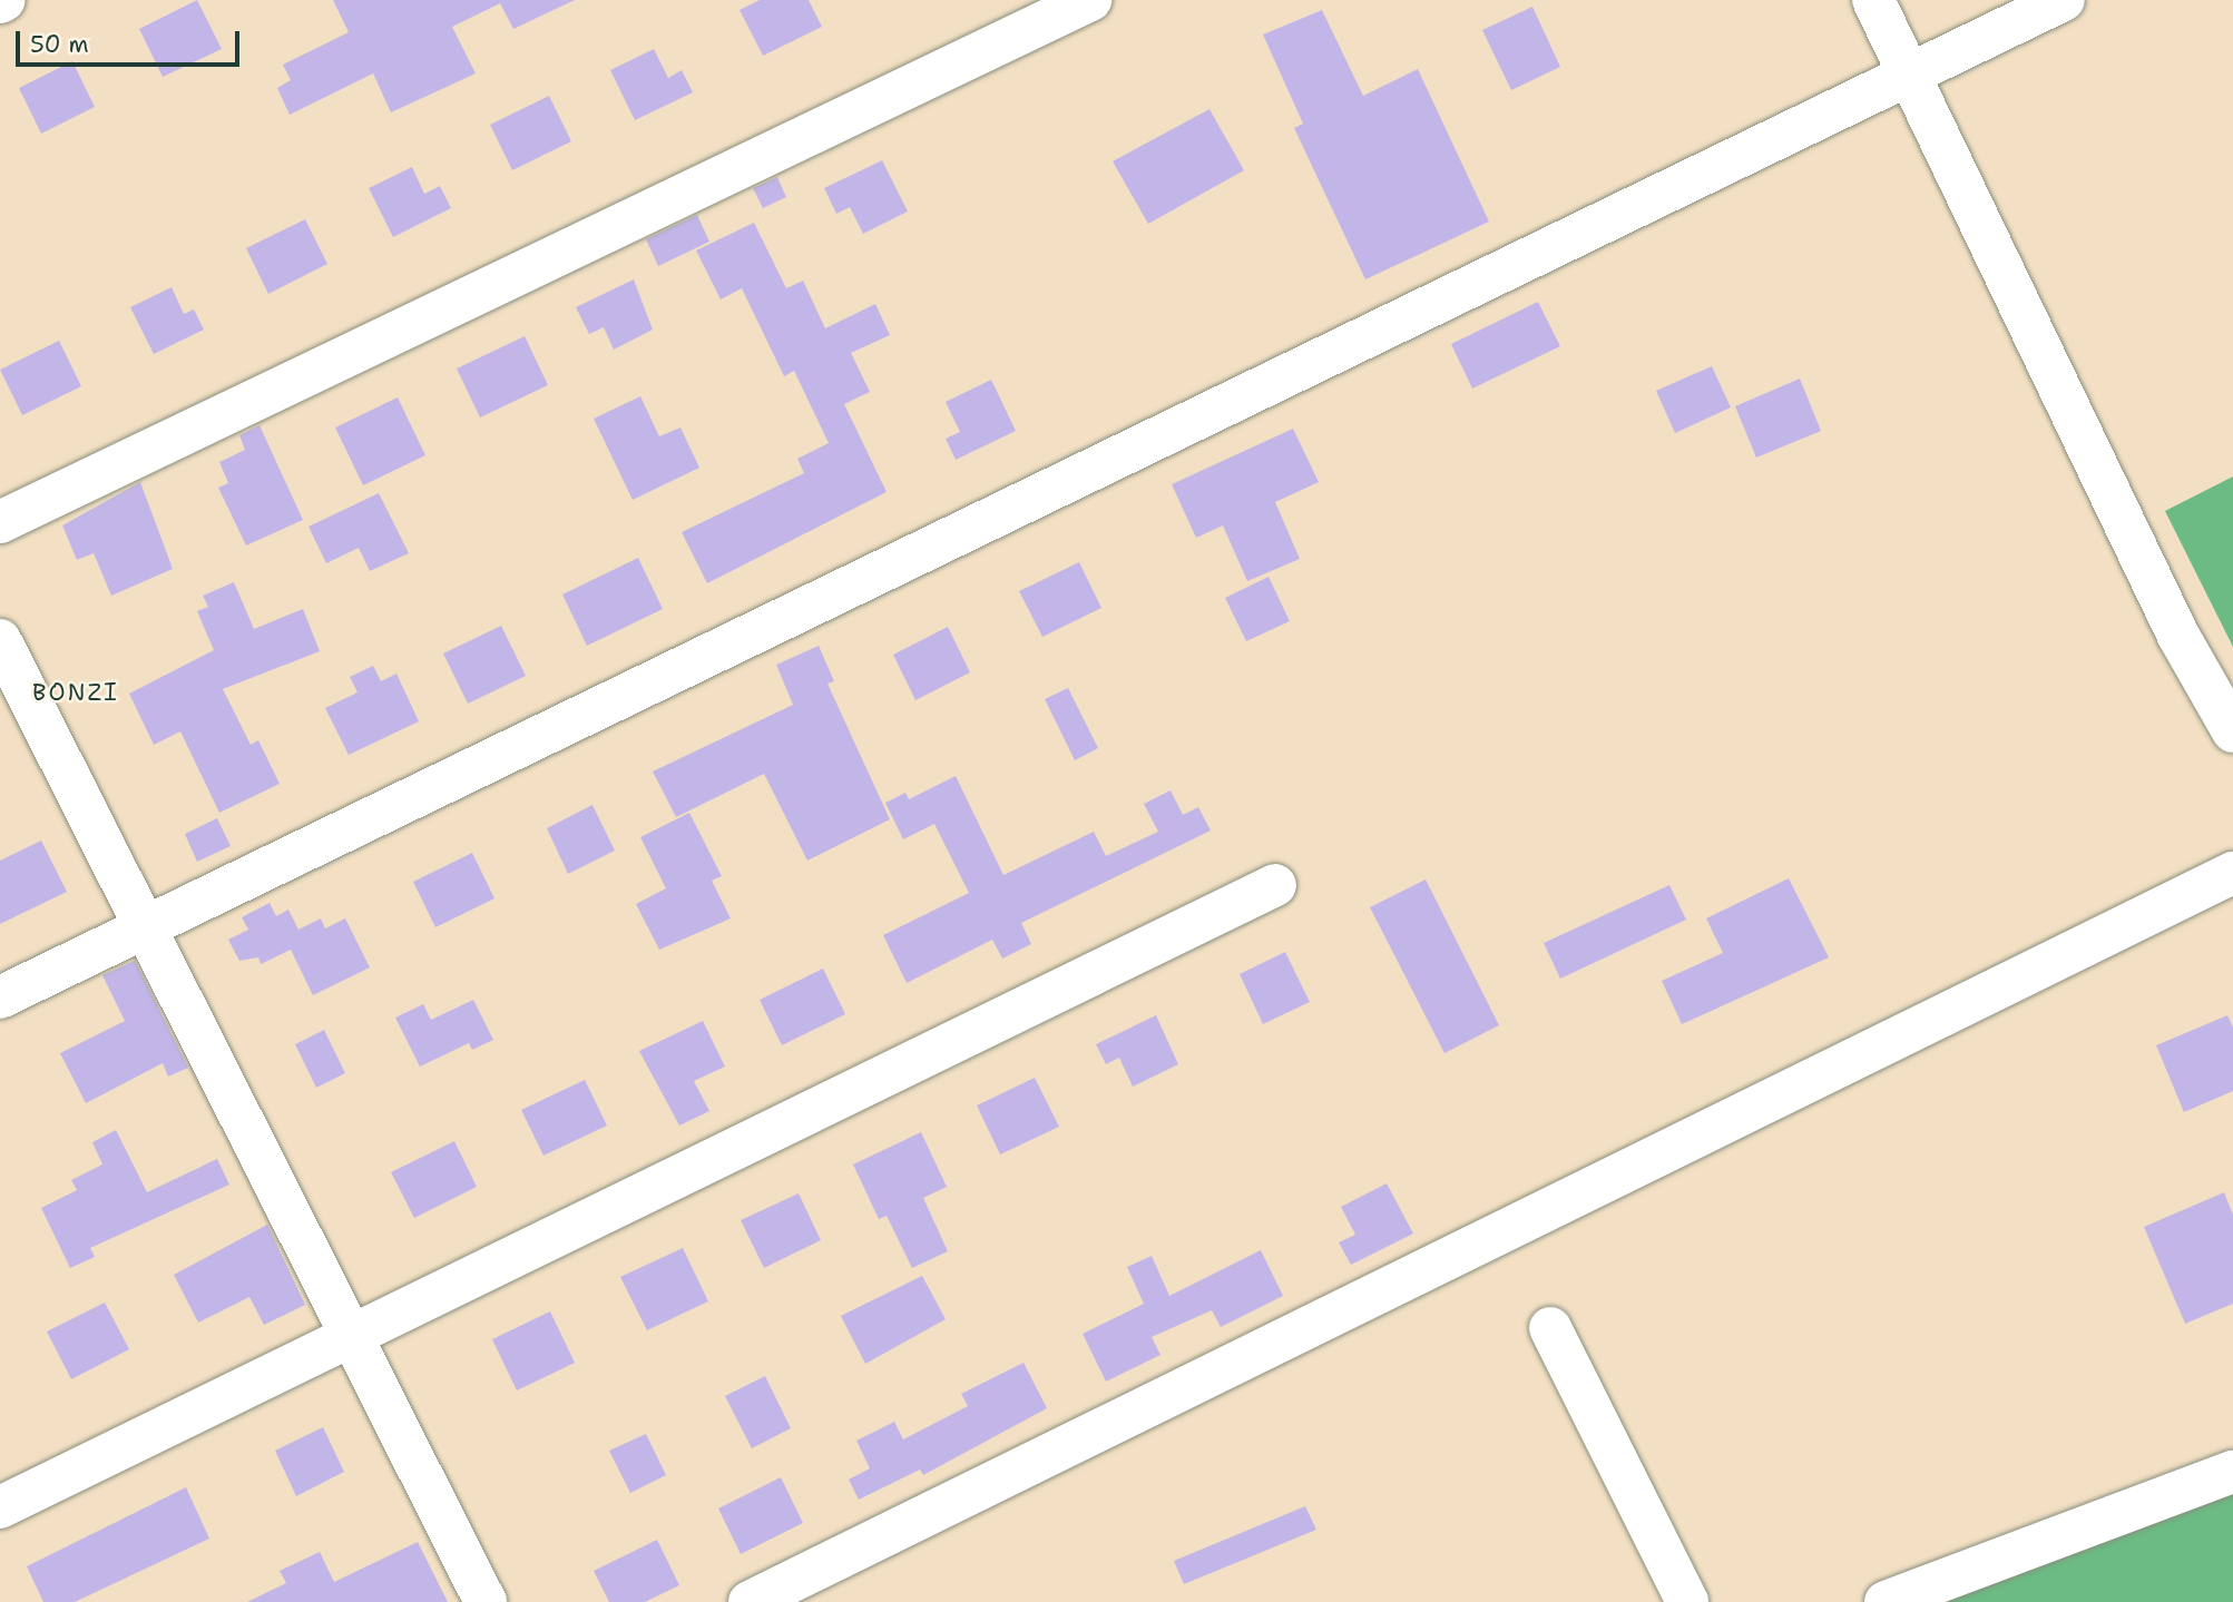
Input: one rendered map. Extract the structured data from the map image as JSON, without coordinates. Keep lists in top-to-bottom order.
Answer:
{
  "districts": ["BONZI"],
  "scale_bar": "50 m"
}
